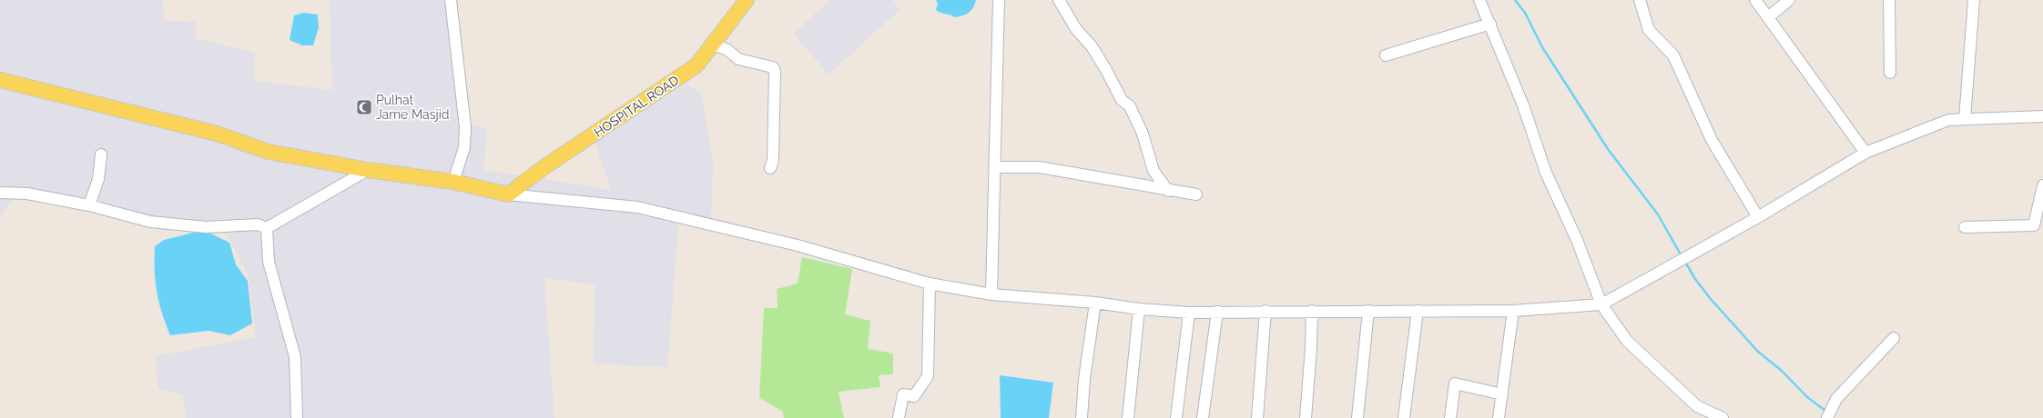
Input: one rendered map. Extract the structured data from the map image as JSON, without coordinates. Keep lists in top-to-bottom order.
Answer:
{
  "streets": {
    "main road": ["HOSPITAL ROAD"]
  },
  "places": {
    "mosque": ["Pulhat Jame Masjid"]
  }
}
